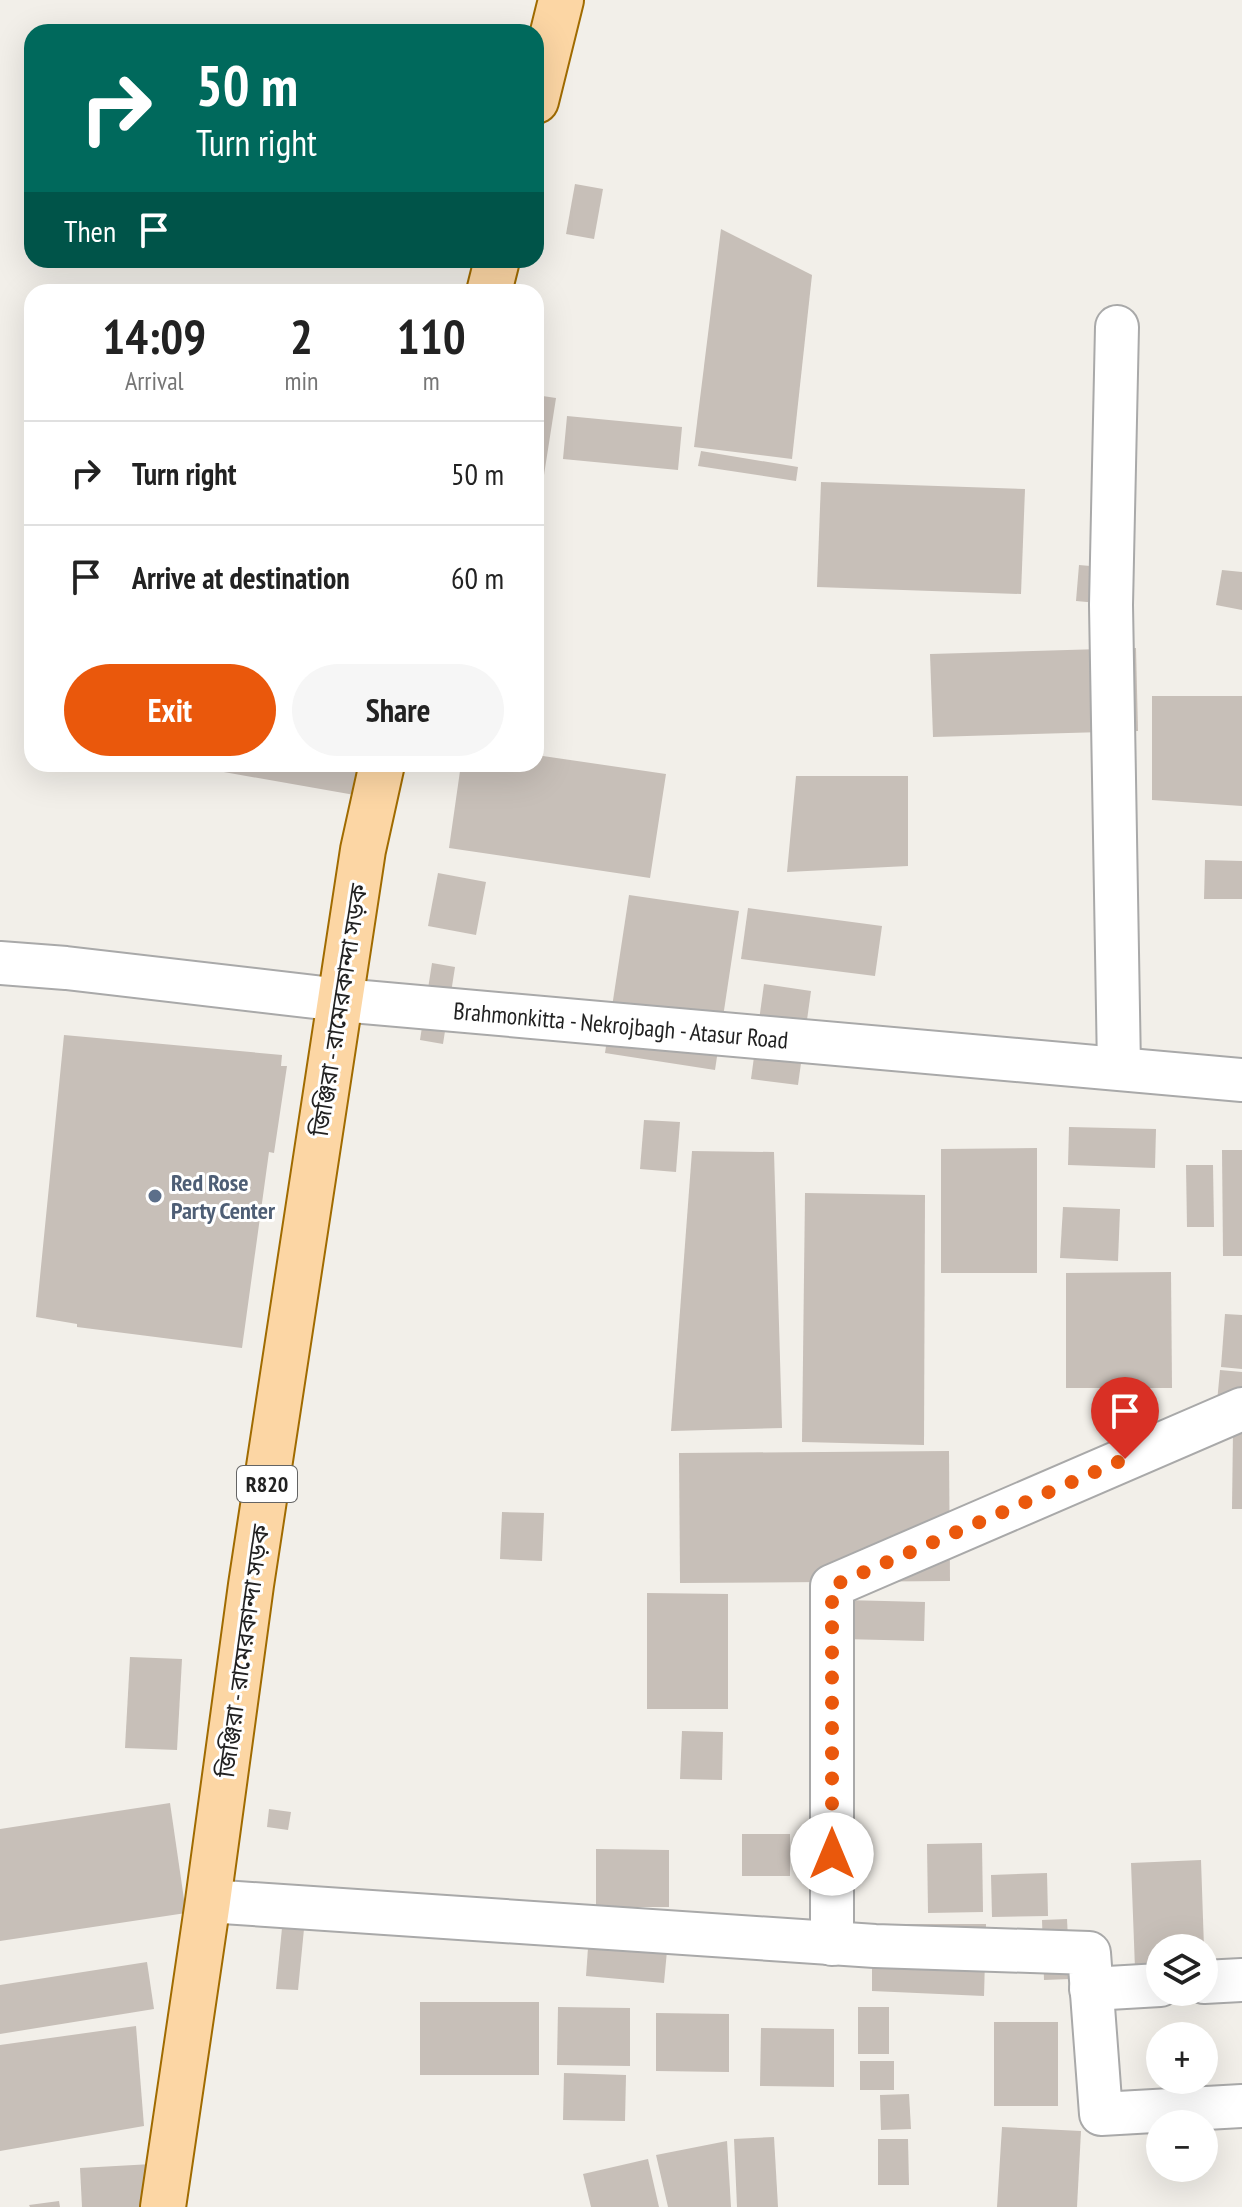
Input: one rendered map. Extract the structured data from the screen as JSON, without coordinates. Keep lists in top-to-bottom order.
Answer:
{
  "streets": {
    "main road": ["জিঞ্জিরা - রামেরকান্দা সড়ক", "R820"],
    "street": ["Brahmonkitta - Nekrojbagh - Atasur Road"]
  },
  "crossings": [
    ["জিঞ্জিরা - রামেরকান্দা সড়ক", "Brahmonkitta - Nekrojbagh - Atasur Road"]
  ],
  "places": ["Red Rose Party Center"],
  "page": {
    "turn": ["50 m", "Turn right"],
    "then": "Then",
    "eta": [
      "14:09",
      "Arrival",
      "2",
      "min",
      "110",
      "m"
    ],
    "list": [
      {
        "name": "Turn right",
        "value": "50 m"
      },
      {
        "name": "Arrive at destination",
        "value": "60 m"
      }
    ],
    "buttons": ["Exit", "Share"],
    "map_buttons": ["+", "−"]
  }
}
